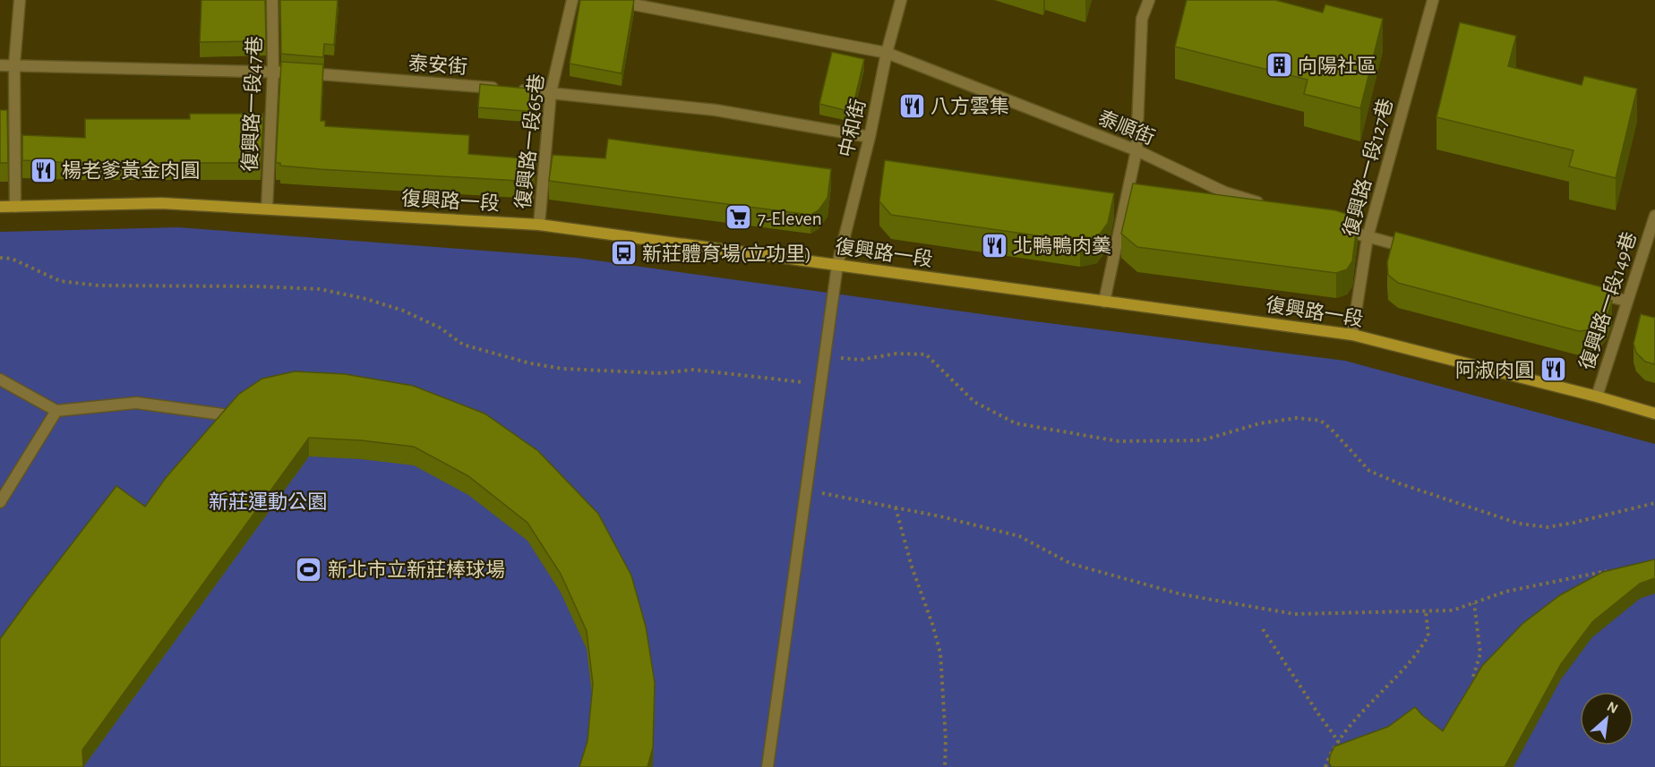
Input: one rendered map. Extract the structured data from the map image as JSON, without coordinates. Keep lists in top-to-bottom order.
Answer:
{
  "streets": {
    "street": [
      "泰安街",
      "復興路一段47巷",
      "泰順街",
      "中和街",
      "復興路一段65巷",
      "復興路一段127巷",
      "復興路一段",
      "復興路一段149巷"
    ]
  },
  "crossings": [
    ["泰安街", "復興路一段47巷"],
    ["泰安街", "中和街"],
    ["泰安街", "復興路一段65巷"],
    ["復興路一段47巷", "復興路一段"],
    ["泰順街", "中和街"],
    ["中和街", "復興路一段"],
    ["復興路一段65巷", "復興路一段"],
    ["復興路一段127巷", "復興路一段"],
    ["復興路一段", "復興路一段149巷"]
  ],
  "parks": ["新莊運動公園"],
  "places": {
    "building": ["向陽社區"],
    "restaurant": [
      "八方雲集",
      "楊老爹黃金肉圓",
      "北鴨鴨肉羮",
      "阿淑肉圓"
    ],
    "supermarket": ["7-Eleven"],
    "bus stop": ["新莊體育場(立功里)"],
    "sports": ["新北市立新莊棒球場"]
  },
  "north": "top right"
}
